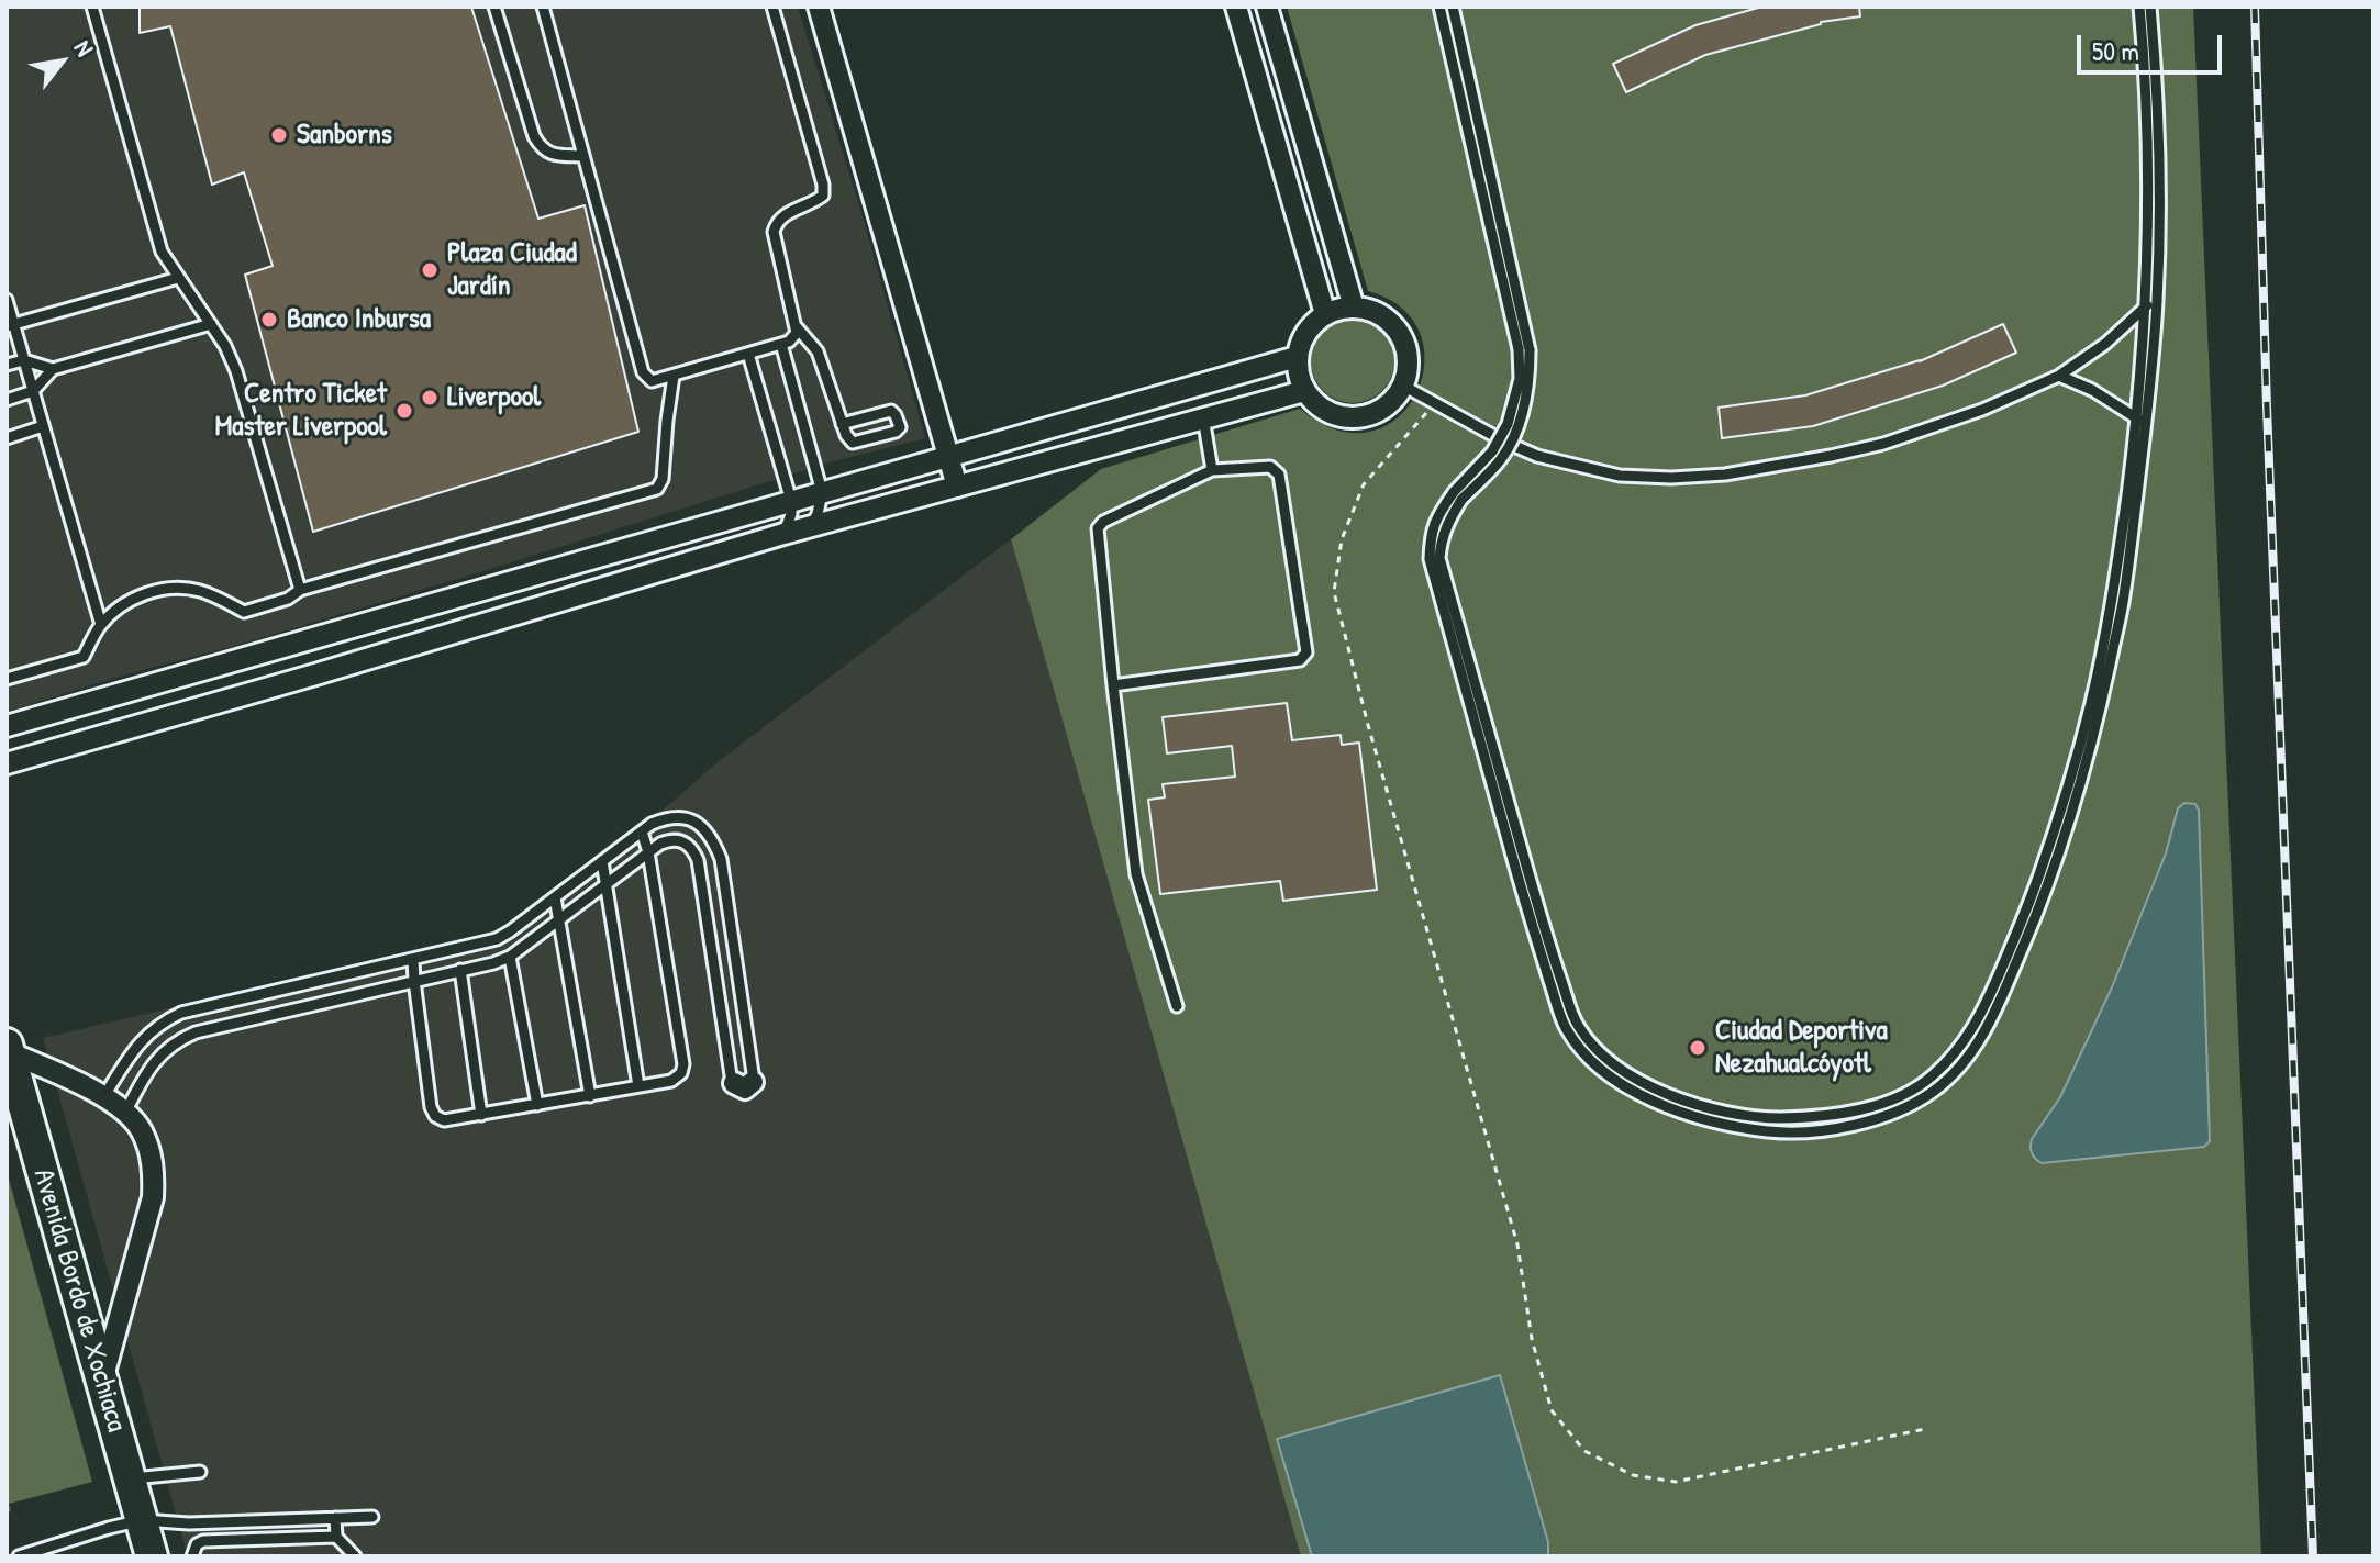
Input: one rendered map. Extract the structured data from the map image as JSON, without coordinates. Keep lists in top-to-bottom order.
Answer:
{
  "streets": {
    "main road": ["Avenida Bordo de Xochiaca"]
  },
  "places": [
    "Sanborns",
    "Plaza Ciudad Jardín",
    "Banco Inbursa",
    "Liverpool",
    "Centro Ticket Master Liverpool",
    "Ciudad Deportiva Nezahualcóyotl"
  ],
  "scale_bar": "50 m",
  "north": "top right"
}
